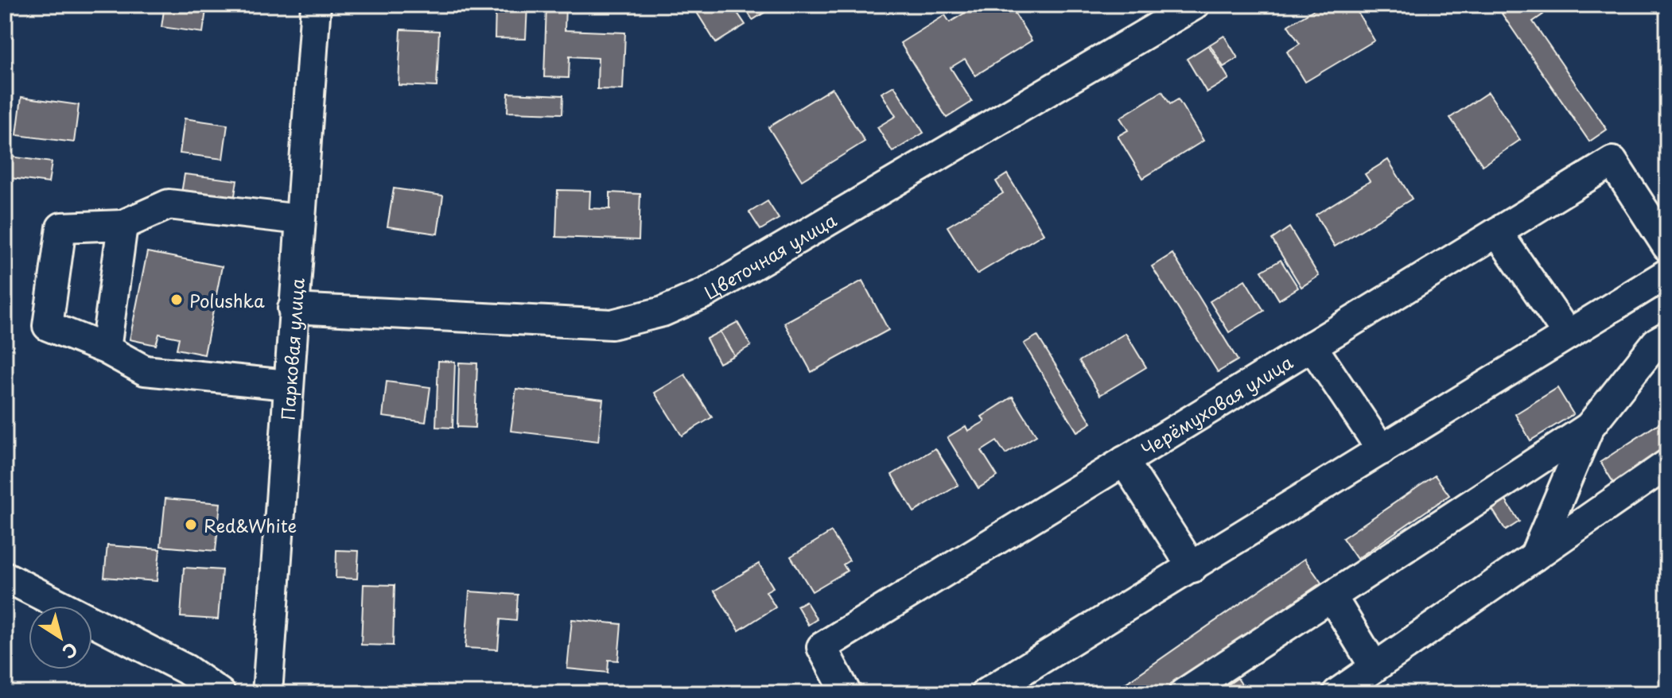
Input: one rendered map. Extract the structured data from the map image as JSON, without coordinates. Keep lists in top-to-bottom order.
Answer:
{
  "streets": {
    "street": ["Цветочная улица", "Парковая улица", "Черёмуховая улица"]
  },
  "crossings": [
    ["Цветочная улица", "Парковая улица"]
  ],
  "places": ["Polushka", "Red&White"],
  "north": "bottom right"
}
